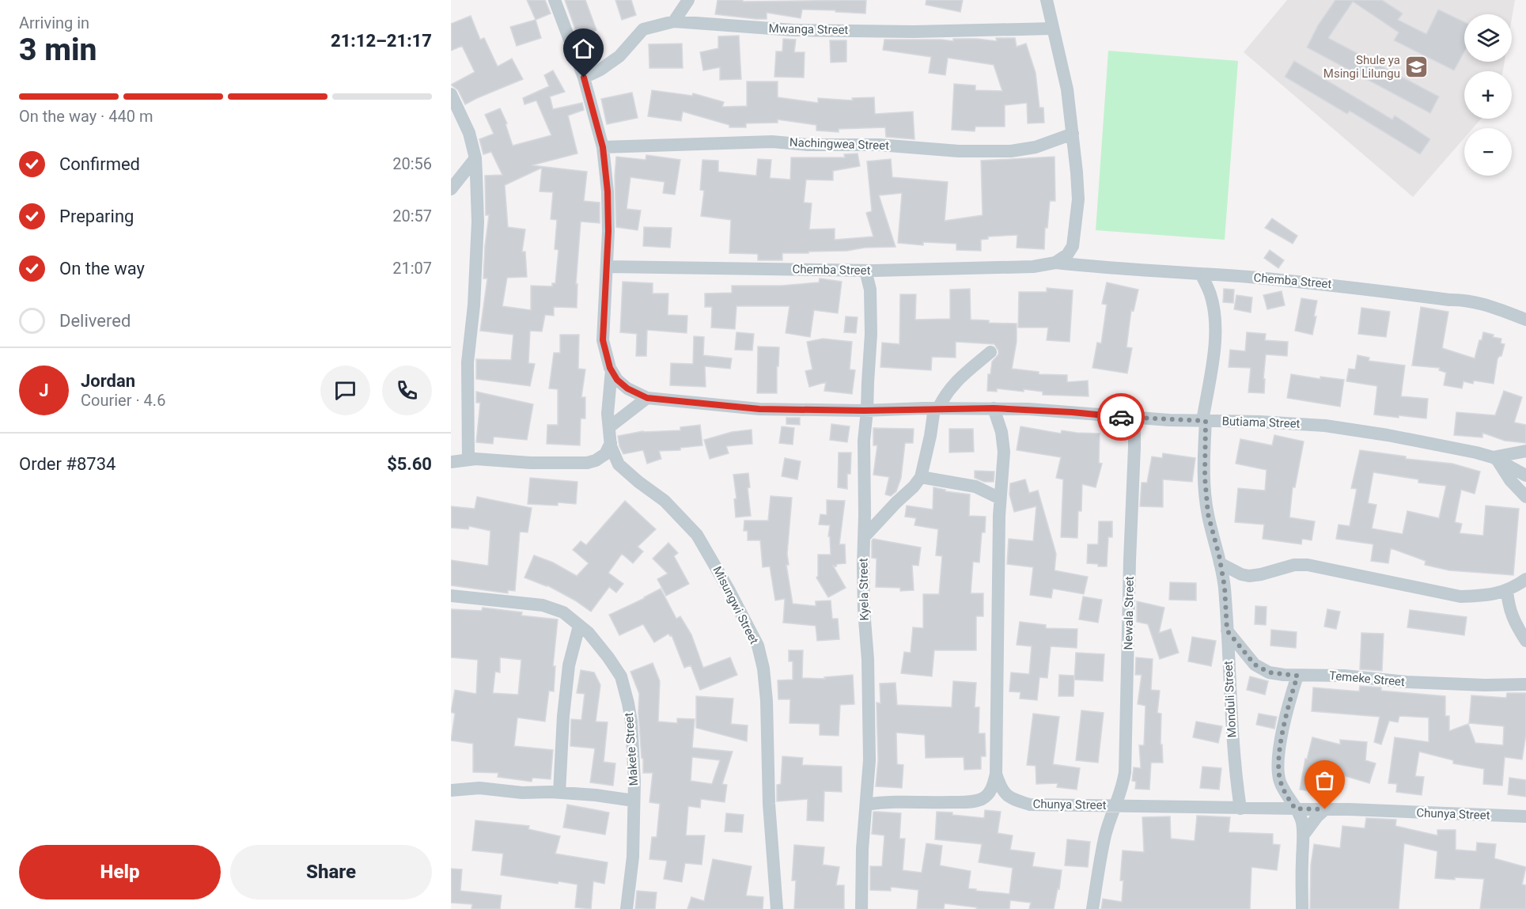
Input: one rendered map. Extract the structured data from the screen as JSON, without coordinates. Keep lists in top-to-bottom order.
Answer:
{
  "streets": {
    "street": [
      "Mwanga Street",
      "Nachingwea Street",
      "Chemba Street",
      "Butiama Street",
      "Kyela Street",
      "Misungwi Street",
      "Newala Street",
      "Temeke Street",
      "Monduli Street",
      "Makete Street",
      "Chunya Street"
    ]
  },
  "crossings": [
    ["Mwanga Street", "Butiama Street"],
    ["Nachingwea Street", "Butiama Street"],
    ["Chemba Street", "Butiama Street"],
    ["Chemba Street", "Kyela Street"],
    ["Chemba Street", "Monduli Street"],
    ["Butiama Street", "Kyela Street"],
    ["Butiama Street", "Misungwi Street"],
    ["Butiama Street", "Newala Street"],
    ["Butiama Street", "Monduli Street"],
    ["Butiama Street", "Chunya Street"],
    ["Newala Street", "Chunya Street"],
    ["Temeke Street", "Monduli Street"],
    ["Monduli Street", "Chunya Street"]
  ],
  "places": {
    "school or university": ["Shule ya Msingi Lilungu"]
  },
  "page": {
    "heading": ["3 min", "Arriving in", "21:12–21:17"],
    "panel": [
      "Jordan",
      "Courier · 4.6",
      "Order #8734",
      "$5.60"
    ],
    "map_buttons": ["+", "−"],
    "bar": "On the way · 440 m",
    "list": [
      ["Confirmed", "20:56"],
      ["Preparing", "20:57"],
      ["On the way", "21:07"],
      "Delivered"
    ],
    "round": "J",
    "buttons": ["Help", "Share"]
  }
}
